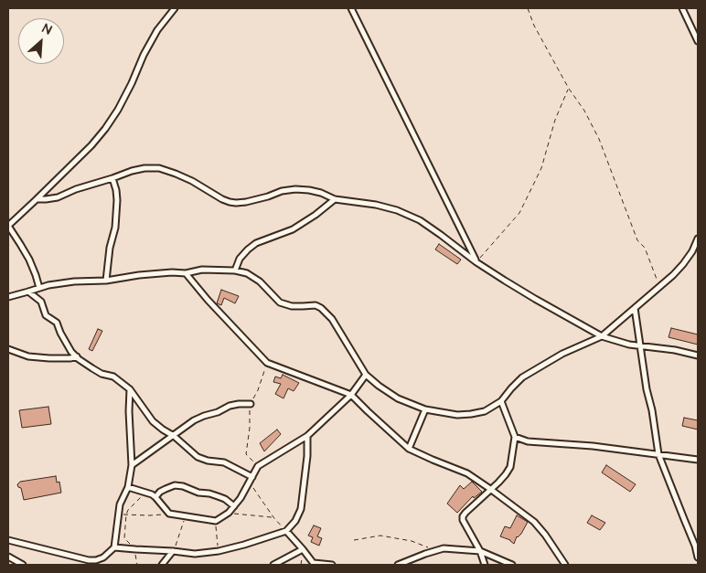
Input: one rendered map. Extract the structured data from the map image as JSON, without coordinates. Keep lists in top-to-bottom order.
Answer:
{
  "north": "top right"
}
